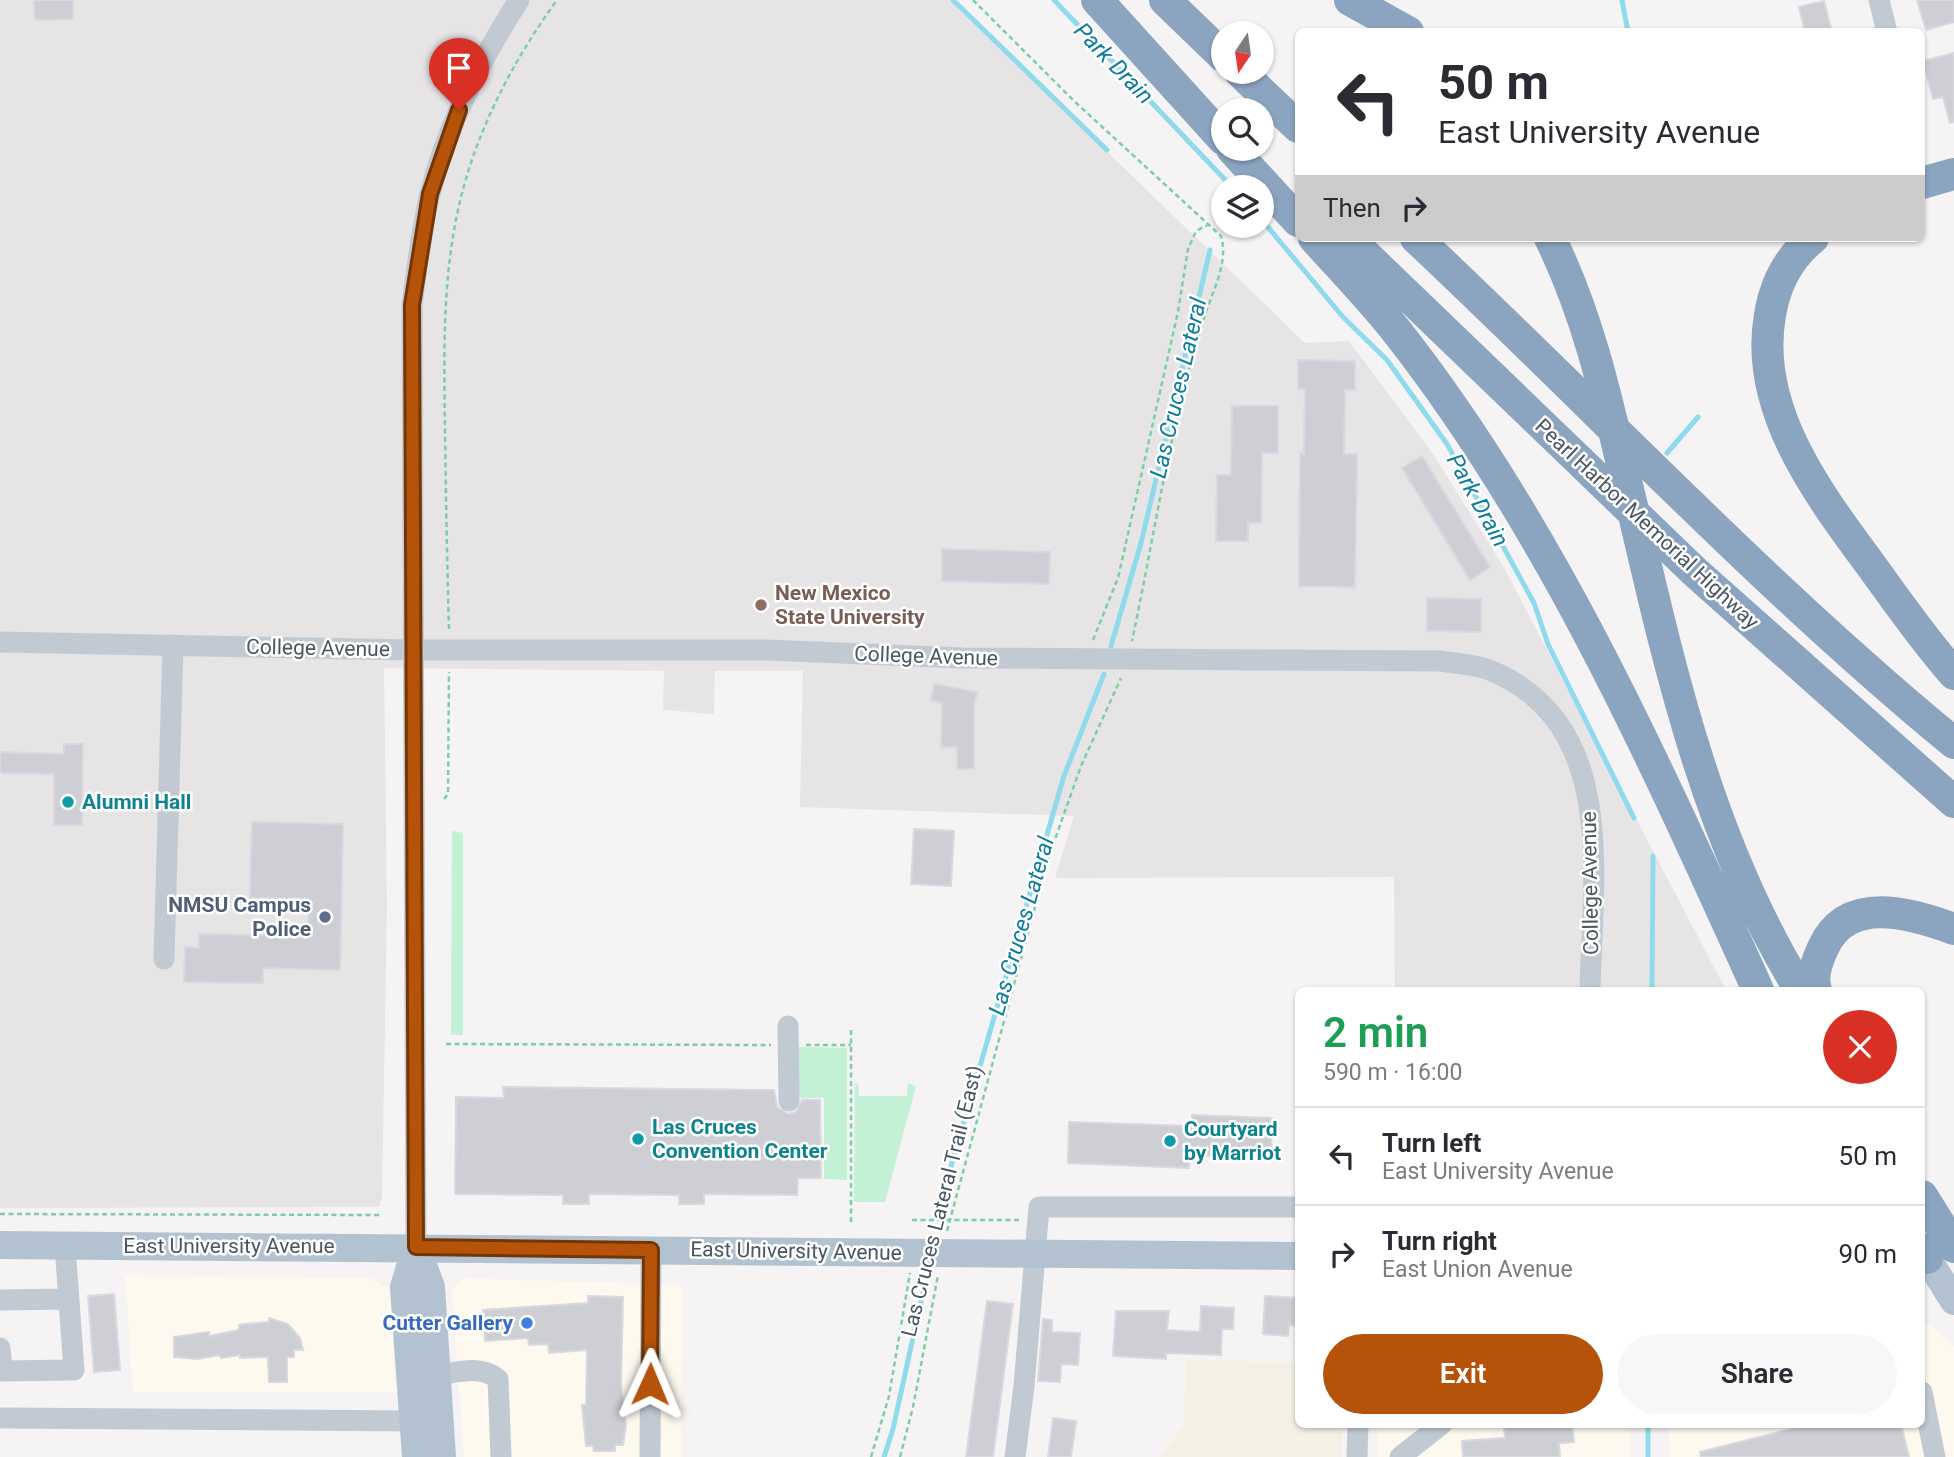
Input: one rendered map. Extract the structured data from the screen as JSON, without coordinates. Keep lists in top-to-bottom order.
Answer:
{
  "streets": {
    "highway": ["Pearl Harbor Memorial Highway"],
    "main road": ["East University Avenue"],
    "street": ["College Avenue"],
    "path": ["Las Cruces Lateral Trail (East)"]
  },
  "crossings": [
    ["College Avenue", "Las Cruces Lateral Trail (East)"],
    ["Las Cruces Lateral Trail (East)", "East University Avenue"]
  ],
  "water": ["Park Drain", "Las Cruces Lateral"],
  "places": [
    "New Mexico State University",
    "Alumni Hall",
    "NMSU Campus Police",
    "Las Cruces Convention Center",
    "Courtyard by Marriot",
    "Cutter Gallery"
  ],
  "north": "bottom",
  "page": {
    "turn": ["50 m", "East University Avenue"],
    "then": "Then",
    "heading": ["2 min", "590 m · 16:00"],
    "list": [
      {
        "name": "Turn left",
        "note": "East University Avenue",
        "value": "50 m"
      },
      {
        "name": "Turn right",
        "note": "East Union Avenue",
        "value": "90 m"
      }
    ],
    "buttons": ["Exit", "Share"]
  }
}
